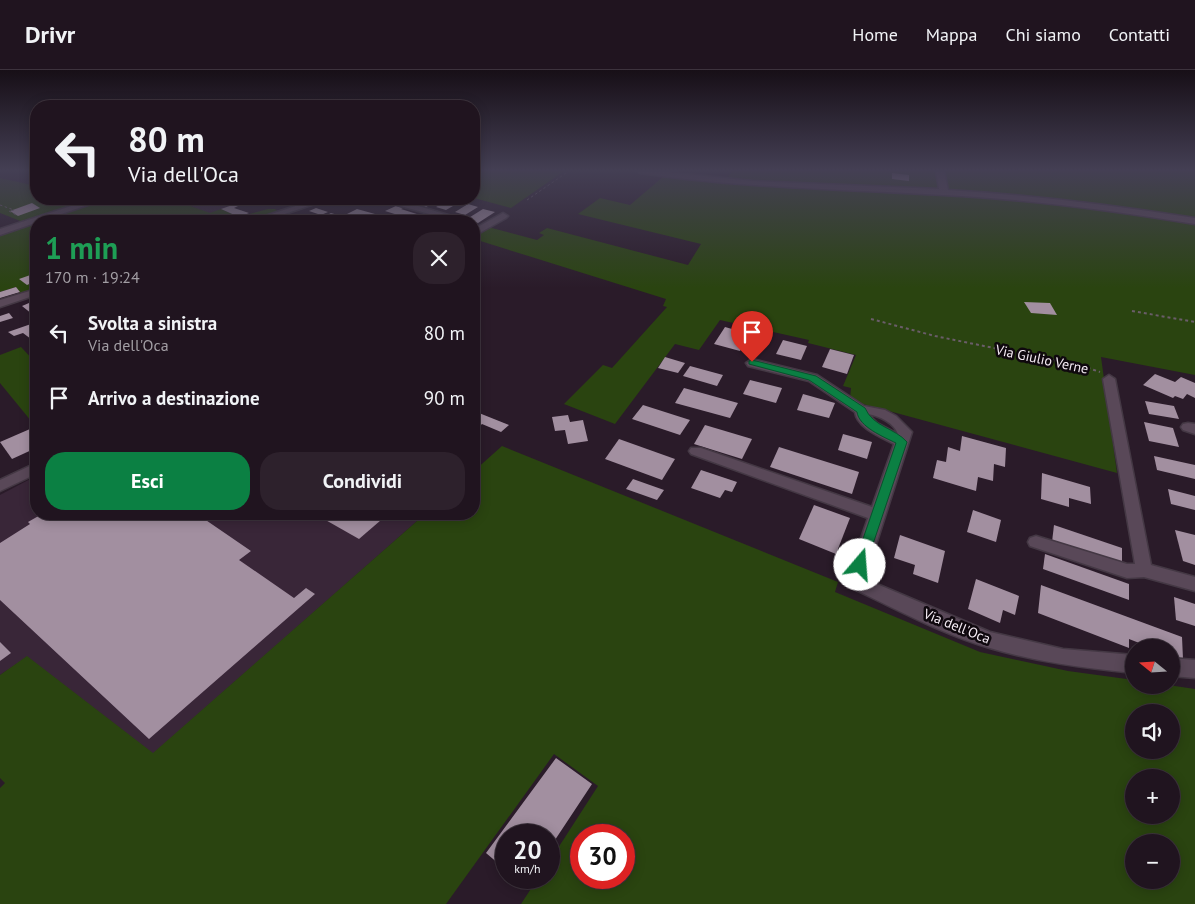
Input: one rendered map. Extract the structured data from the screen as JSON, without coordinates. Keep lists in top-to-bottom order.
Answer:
{
  "streets": {
    "street": ["Via dell'Oca"],
    "path": ["Via Giulio Verne"]
  },
  "north": "left",
  "page": {
    "header": "Drivr",
    "nav": [
      "Home",
      "Mappa",
      "Chi siamo",
      "Contatti"
    ],
    "turn": ["80 m", "Via dell'Oca"],
    "heading": ["1 min", "170 m · 19:24"],
    "list": [
      {
        "name": "Svolta a sinistra",
        "note": "Via dell'Oca",
        "value": "80 m"
      },
      {
        "name": "Arrivo a destinazione",
        "value": "90 m"
      }
    ],
    "buttons": ["Esci", "Condividi"],
    "map_buttons": ["+", "−"],
    "speed": "20 km/h",
    "limit": "30"
  }
}
